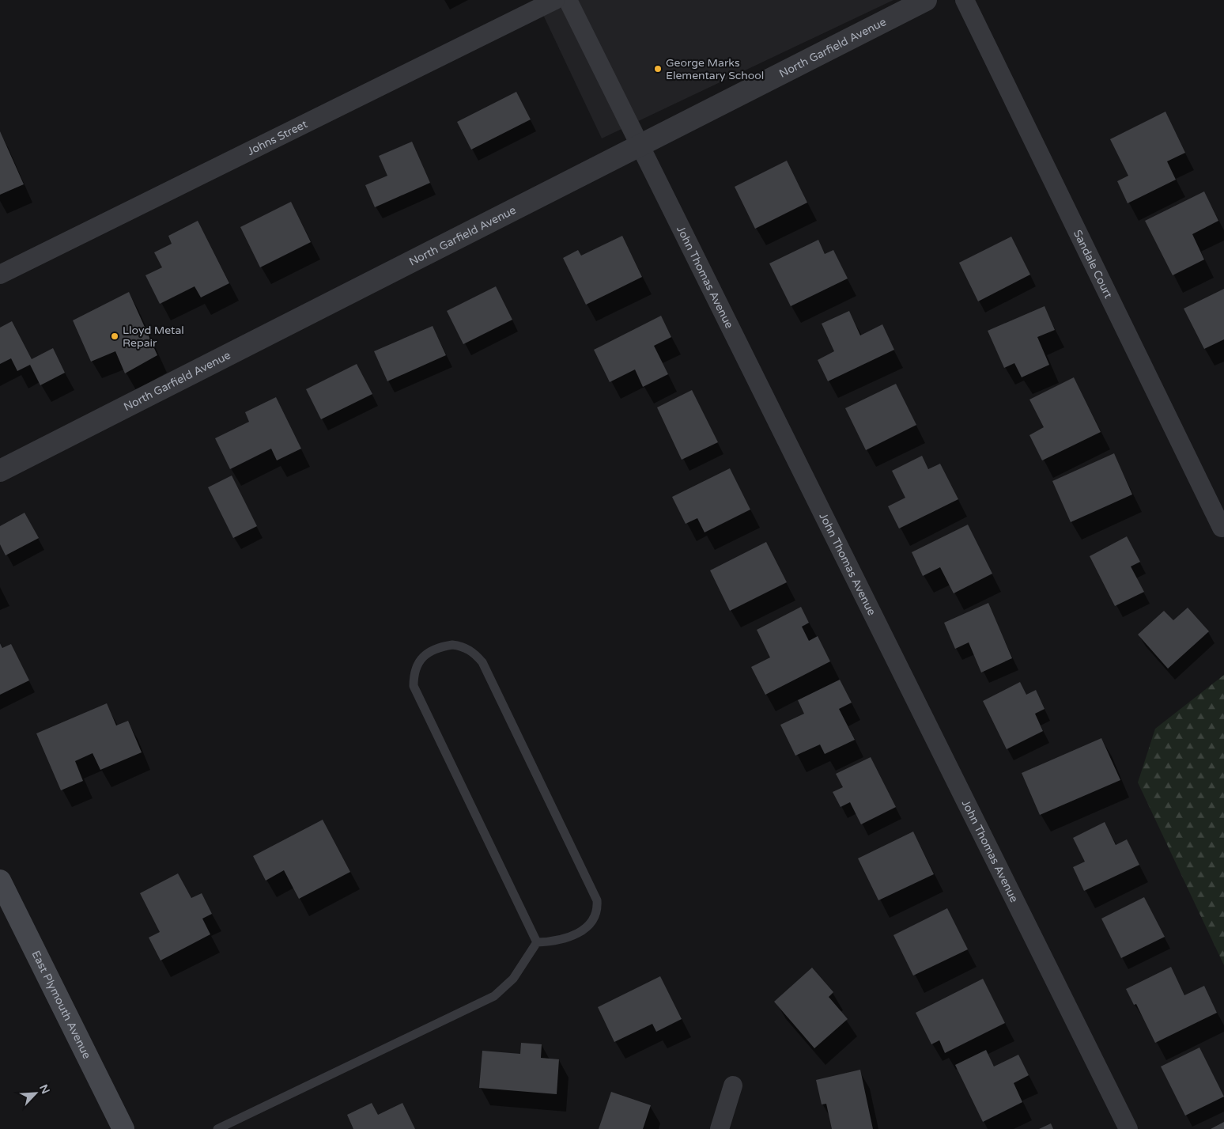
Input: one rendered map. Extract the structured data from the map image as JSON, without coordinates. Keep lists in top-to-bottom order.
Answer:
{
  "streets": {
    "main road": ["East Plymouth Avenue"],
    "street": [
      "North Garfield Avenue",
      "Johns Street",
      "Sandale Court",
      "John Thomas Avenue"
    ]
  },
  "crossings": [
    ["North Garfield Avenue", "John Thomas Avenue"]
  ],
  "places": ["George Marks Elementary School", "Lloyd Metal Repair"],
  "north": "top right"
}
